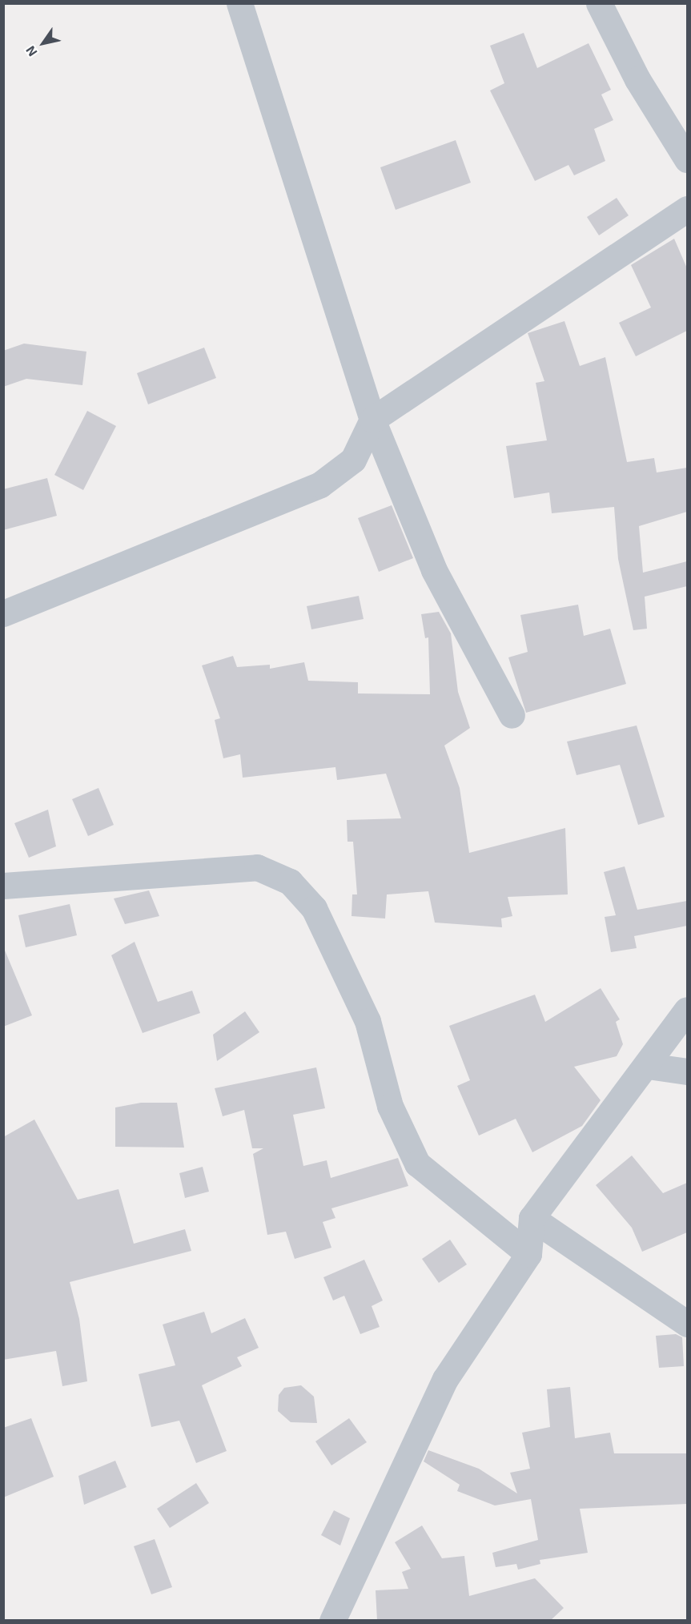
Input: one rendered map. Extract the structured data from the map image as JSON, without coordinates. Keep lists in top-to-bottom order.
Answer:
{
  "north": "bottom left"
}
